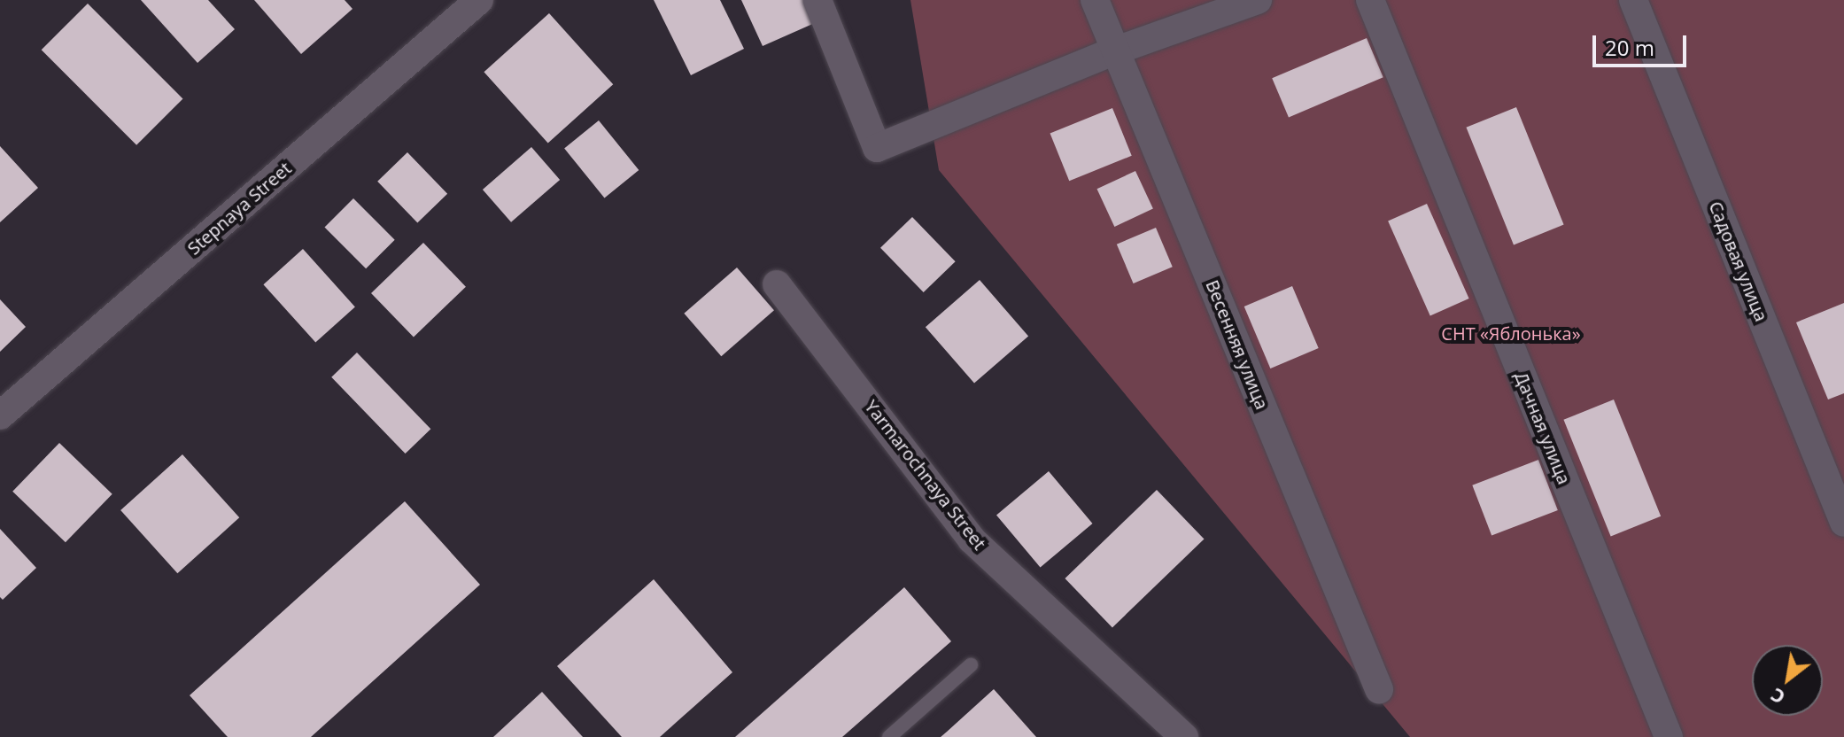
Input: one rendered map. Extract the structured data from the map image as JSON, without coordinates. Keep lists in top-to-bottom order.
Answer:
{
  "streets": {
    "street": [
      "Stepnaya Street",
      "Садовая улица",
      "Весенняя улица",
      "Дачная улица",
      "Yarmarochnaya Street"
    ]
  },
  "parks": ["СНТ «Яблонька»"],
  "scale_bar": "20 m",
  "north": "bottom left"
}
